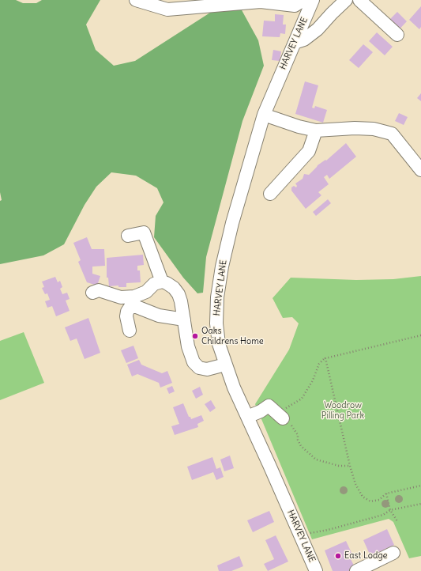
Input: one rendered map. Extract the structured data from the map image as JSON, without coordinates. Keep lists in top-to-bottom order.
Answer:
{
  "streets": {
    "street": ["HARVEY LANE"]
  },
  "parks": ["Woodrow Pilling Park"],
  "places": ["Oaks Childrens Home", "East Lodge"]
}
